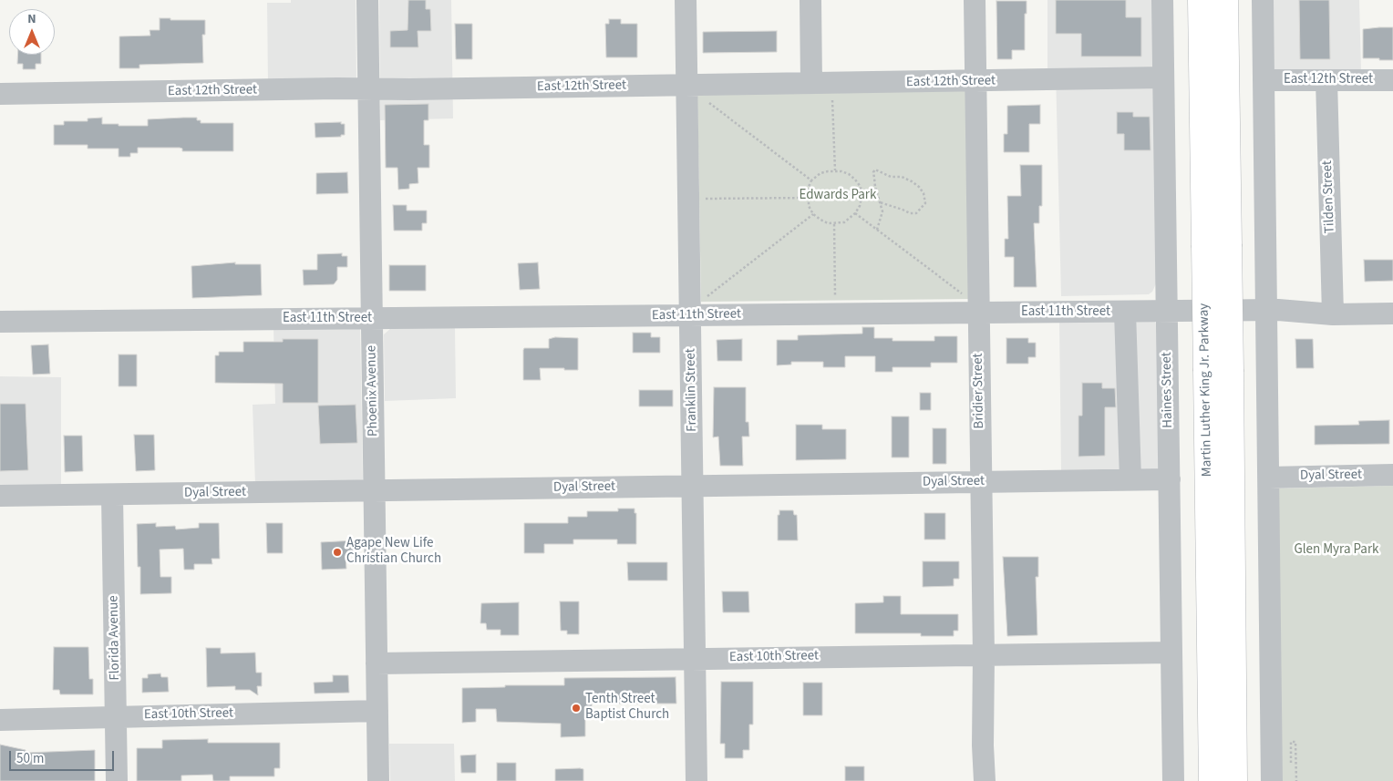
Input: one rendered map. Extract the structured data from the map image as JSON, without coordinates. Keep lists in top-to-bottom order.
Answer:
{
  "streets": {
    "highway": ["Martin Luther King Jr. Parkway"],
    "street": [
      "East 12th Street",
      "Tilden Street",
      "East 11th Street",
      "Franklin Street",
      "Haines Street",
      "Phoenix Avenue",
      "Bridier Street",
      "Dyal Street",
      "Florida Avenue",
      "East 10th Street"
    ]
  },
  "crossings": [
    ["East 12th Street", "Tilden Street"],
    ["East 12th Street", "Franklin Street"],
    ["East 12th Street", "Haines Street"],
    ["East 12th Street", "Phoenix Avenue"],
    ["East 12th Street", "Bridier Street"],
    ["Tilden Street", "East 11th Street"],
    ["East 11th Street", "Franklin Street"],
    ["East 11th Street", "Haines Street"],
    ["East 11th Street", "Phoenix Avenue"],
    ["East 11th Street", "Bridier Street"],
    ["Franklin Street", "Dyal Street"],
    ["Franklin Street", "East 10th Street"],
    ["Haines Street", "Dyal Street"],
    ["Haines Street", "East 10th Street"],
    ["Phoenix Avenue", "Dyal Street"],
    ["Phoenix Avenue", "East 10th Street"],
    ["Bridier Street", "Dyal Street"],
    ["Bridier Street", "East 10th Street"],
    ["Dyal Street", "Florida Avenue"],
    ["Florida Avenue", "East 10th Street"]
  ],
  "parks": ["Edwards Park", "Glen Myra Park"],
  "places": ["Agape New Life Christian Church", "Tenth Street Baptist Church"],
  "scale_bar": "50 m",
  "north": "top"
}
